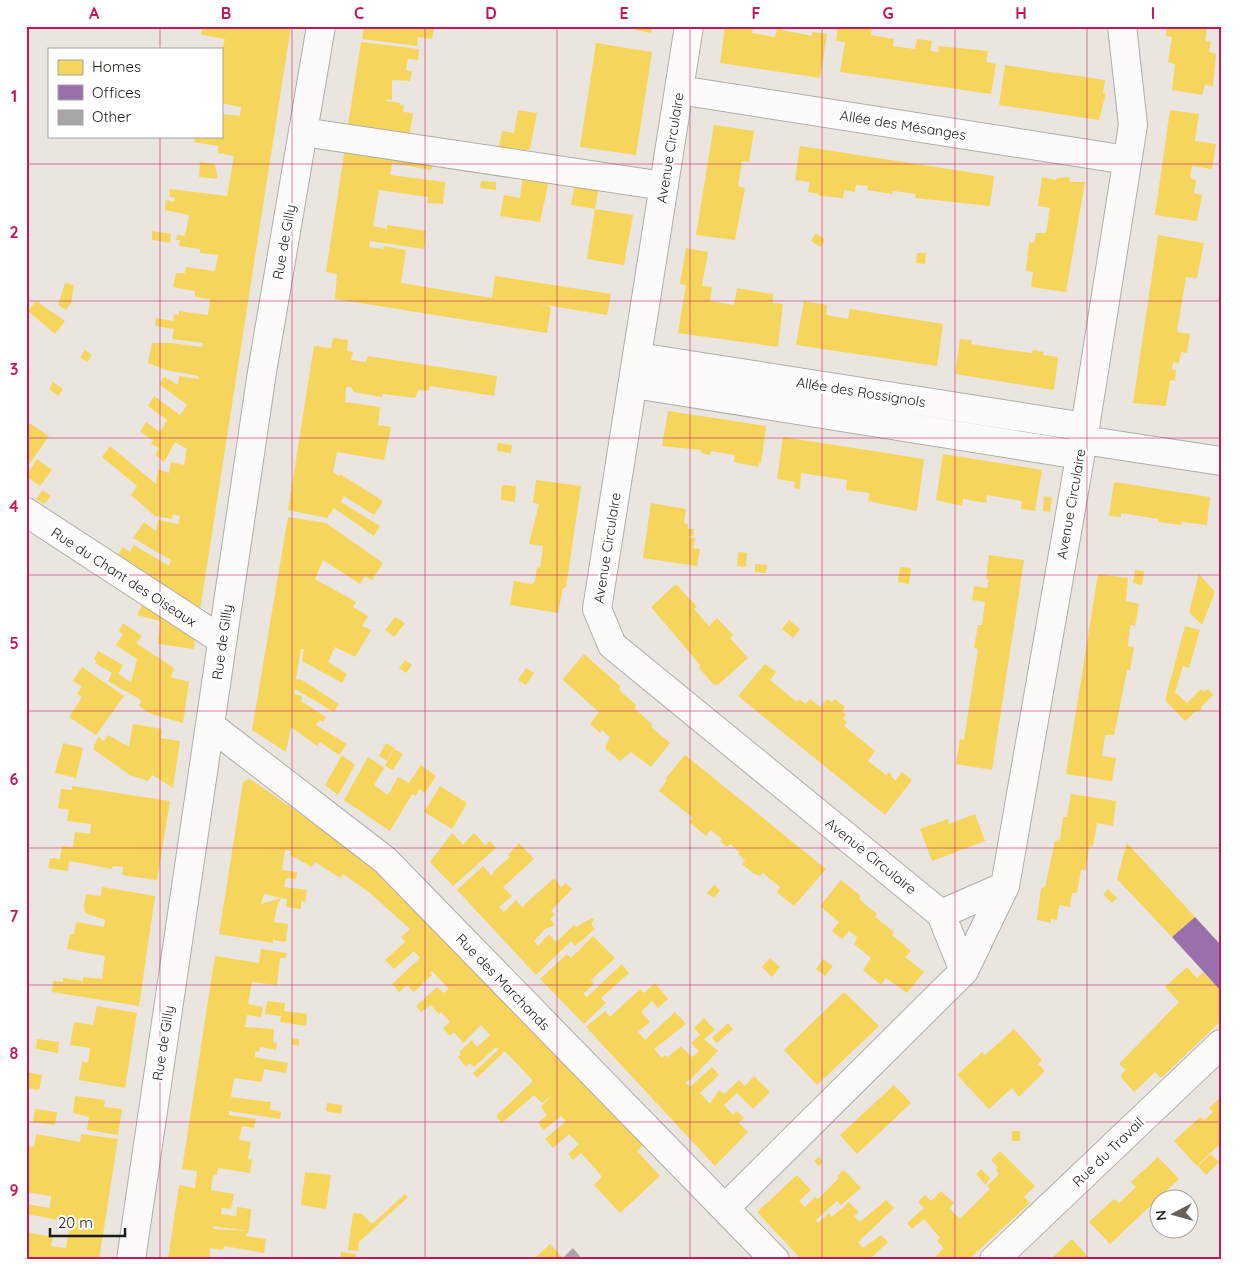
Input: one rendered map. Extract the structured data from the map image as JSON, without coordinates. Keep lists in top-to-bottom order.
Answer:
{
  "streets": {
    "street": [
      "Allée des Mésanges",
      "Avenue Circulaire",
      "Rue de Gilly",
      "Allée des Rossignols",
      "Rue du Chant des Oiseaux",
      "Rue des Marchands",
      "Rue du Travail"
    ]
  },
  "crossings": [
    ["Allée des Mésanges", "Avenue Circulaire"],
    ["Avenue Circulaire", "Allée des Rossignols"],
    ["Avenue Circulaire", "Rue des Marchands"],
    ["Rue de Gilly", "Rue du Chant des Oiseaux"],
    ["Rue de Gilly", "Rue des Marchands"]
  ],
  "legend": ["Homes", "Offices", "Other"],
  "scale_bar": "20 m",
  "north": "left",
  "grid": {
    "columns": [
      "A",
      "B",
      "C",
      "D",
      "E",
      "F",
      "G",
      "H",
      "I"
    ],
    "rows": [
      "1",
      "2",
      "3",
      "4",
      "5",
      "6",
      "7",
      "8",
      "9"
    ]
  }
}
